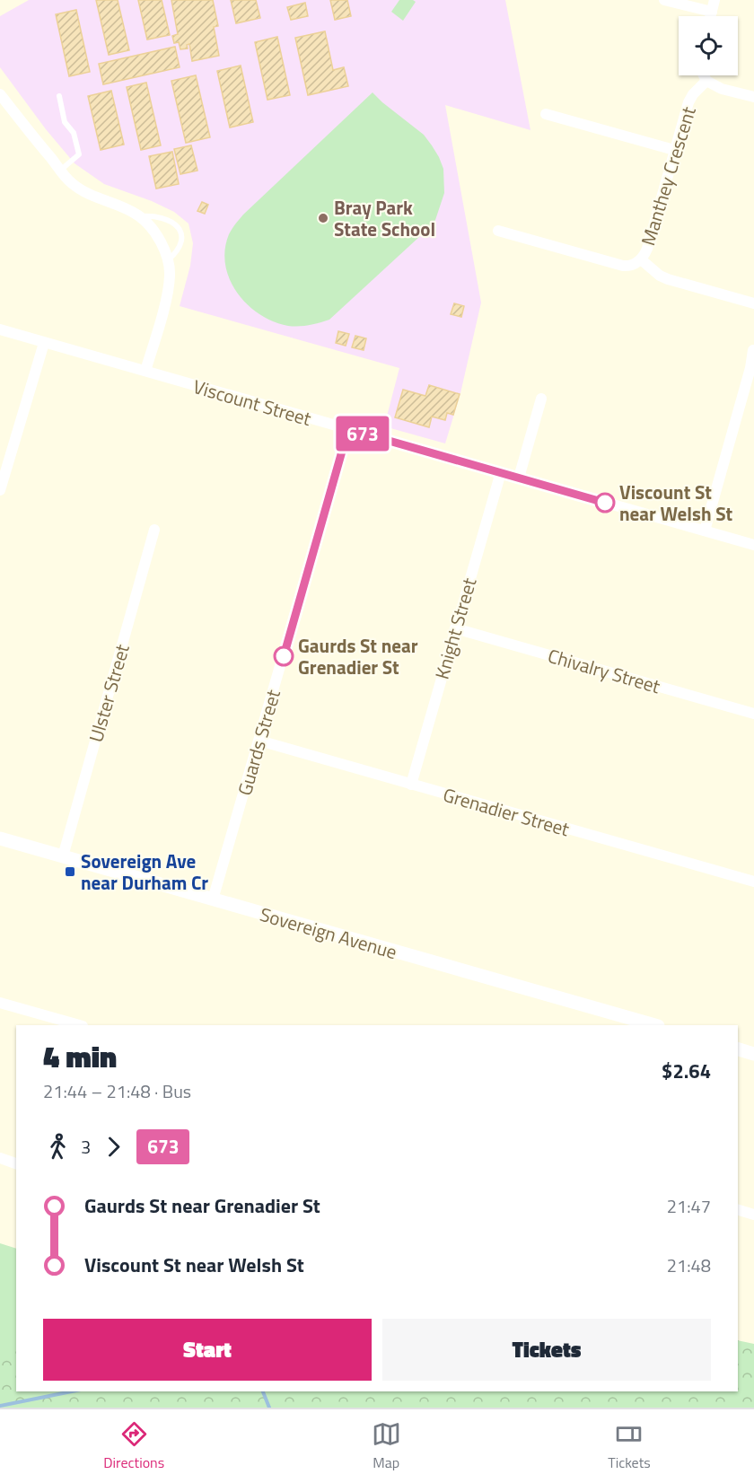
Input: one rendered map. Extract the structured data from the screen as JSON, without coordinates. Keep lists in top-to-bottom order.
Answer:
{
  "streets": {
    "street": [
      "Manthey Crescent",
      "Viscount Street",
      "Knight Street",
      "Chivalry Street",
      "Ulster Street",
      "Guards Street",
      "Grenadier Street",
      "Sovereign Avenue"
    ]
  },
  "crossings": [
    ["Viscount Street", "Knight Street"],
    ["Viscount Street", "Guards Street"],
    ["Knight Street", "Chivalry Street"],
    ["Knight Street", "Grenadier Street"],
    ["Ulster Street", "Sovereign Avenue"],
    ["Guards Street", "Grenadier Street"],
    ["Guards Street", "Sovereign Avenue"]
  ],
  "places": {
    "other": ["Bray Park State School", "Viscount St near Welsh St", "Gaurds St near Grenadier St"],
    "transit": ["Sovereign Ave near Durham Cr"]
  },
  "lines": ["bus line 673"],
  "page": {
    "on_map": "673",
    "heading": ["4 min", "21:44 – 21:48 · Bus", "$2.64"],
    "legs": ["3", "673"],
    "list": [
      {
        "name": "Gaurds St near Grenadier St",
        "value": "21:47"
      },
      {
        "name": "Viscount St near Welsh St",
        "value": "21:48"
      }
    ],
    "buttons": ["Start", "Tickets"],
    "tabs": ["Directions", "Map", "Tickets"]
  }
}
